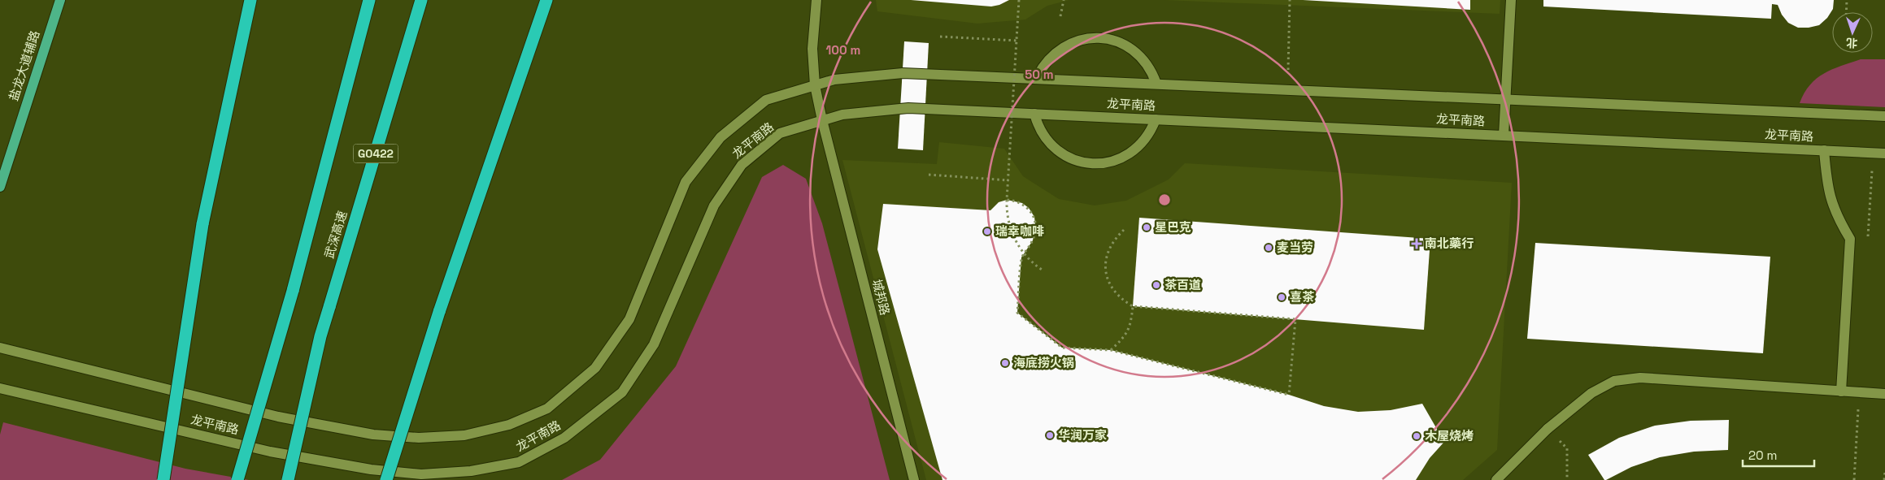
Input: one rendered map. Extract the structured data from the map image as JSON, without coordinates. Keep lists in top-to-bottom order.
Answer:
{
  "streets": {
    "highway": ["G0422", "武深高速"],
    "main road": ["盐龙大道辅路", "龙平南路", "城邦路"]
  },
  "crossings": [
    ["龙平南路", "城邦路"]
  ],
  "places": {
    "other": [
      "星巴克",
      "瑞幸咖啡",
      "麦当劳",
      "茶百道",
      "喜茶",
      "海底捞火锅",
      "华润万家",
      "木屋烧烤"
    ],
    "health": ["南北藥行"]
  },
  "scale_bar": "20 m",
  "north": "bottom",
  "rings": ["100 m", "50 m"]
}
